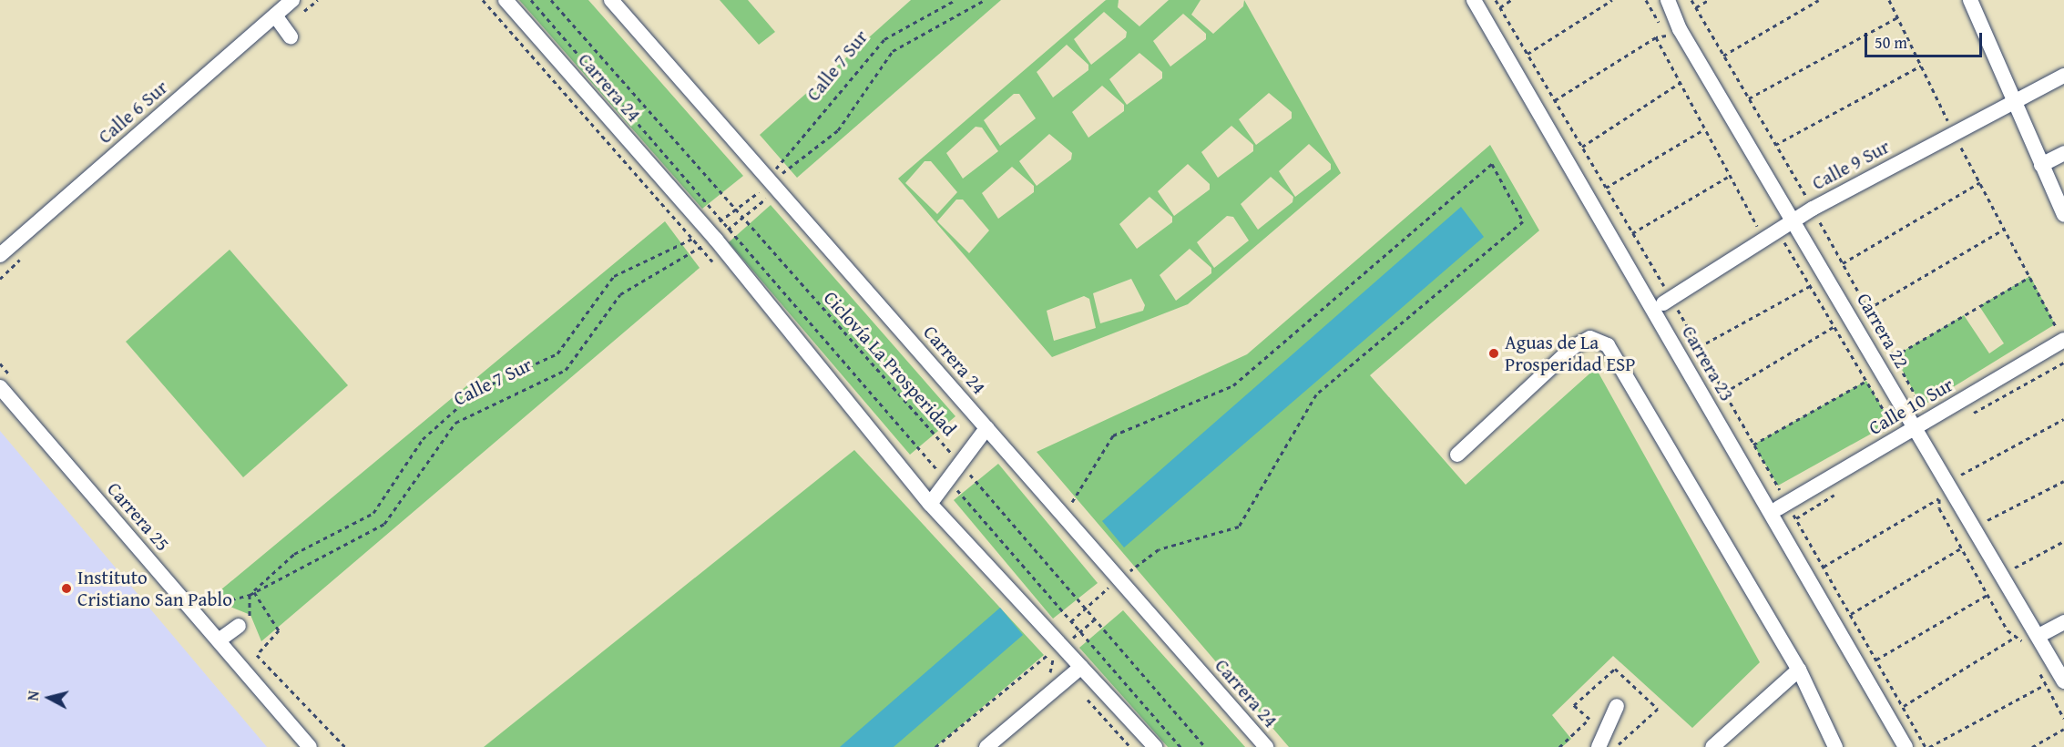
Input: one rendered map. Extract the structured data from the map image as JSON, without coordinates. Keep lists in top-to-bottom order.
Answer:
{
  "streets": {
    "street": [
      "Carrera 24",
      "Calle 6 Sur",
      "Calle 9 Sur",
      "Carrera 22",
      "Carrera 23",
      "Calle 10 Sur",
      "Carrera 25"
    ],
    "path": ["Calle 7 Sur", "Ciclovía La Prosperidad"]
  },
  "crossings": [
    ["Calle 7 Sur", "Carrera 24"],
    ["Calle 9 Sur", "Carrera 22"],
    ["Carrera 22", "Calle 10 Sur"]
  ],
  "places": ["Aguas de La Prosperidad ESP", "Instituto Cristiano San Pablo"],
  "scale_bar": "50 m",
  "north": "left"
}
